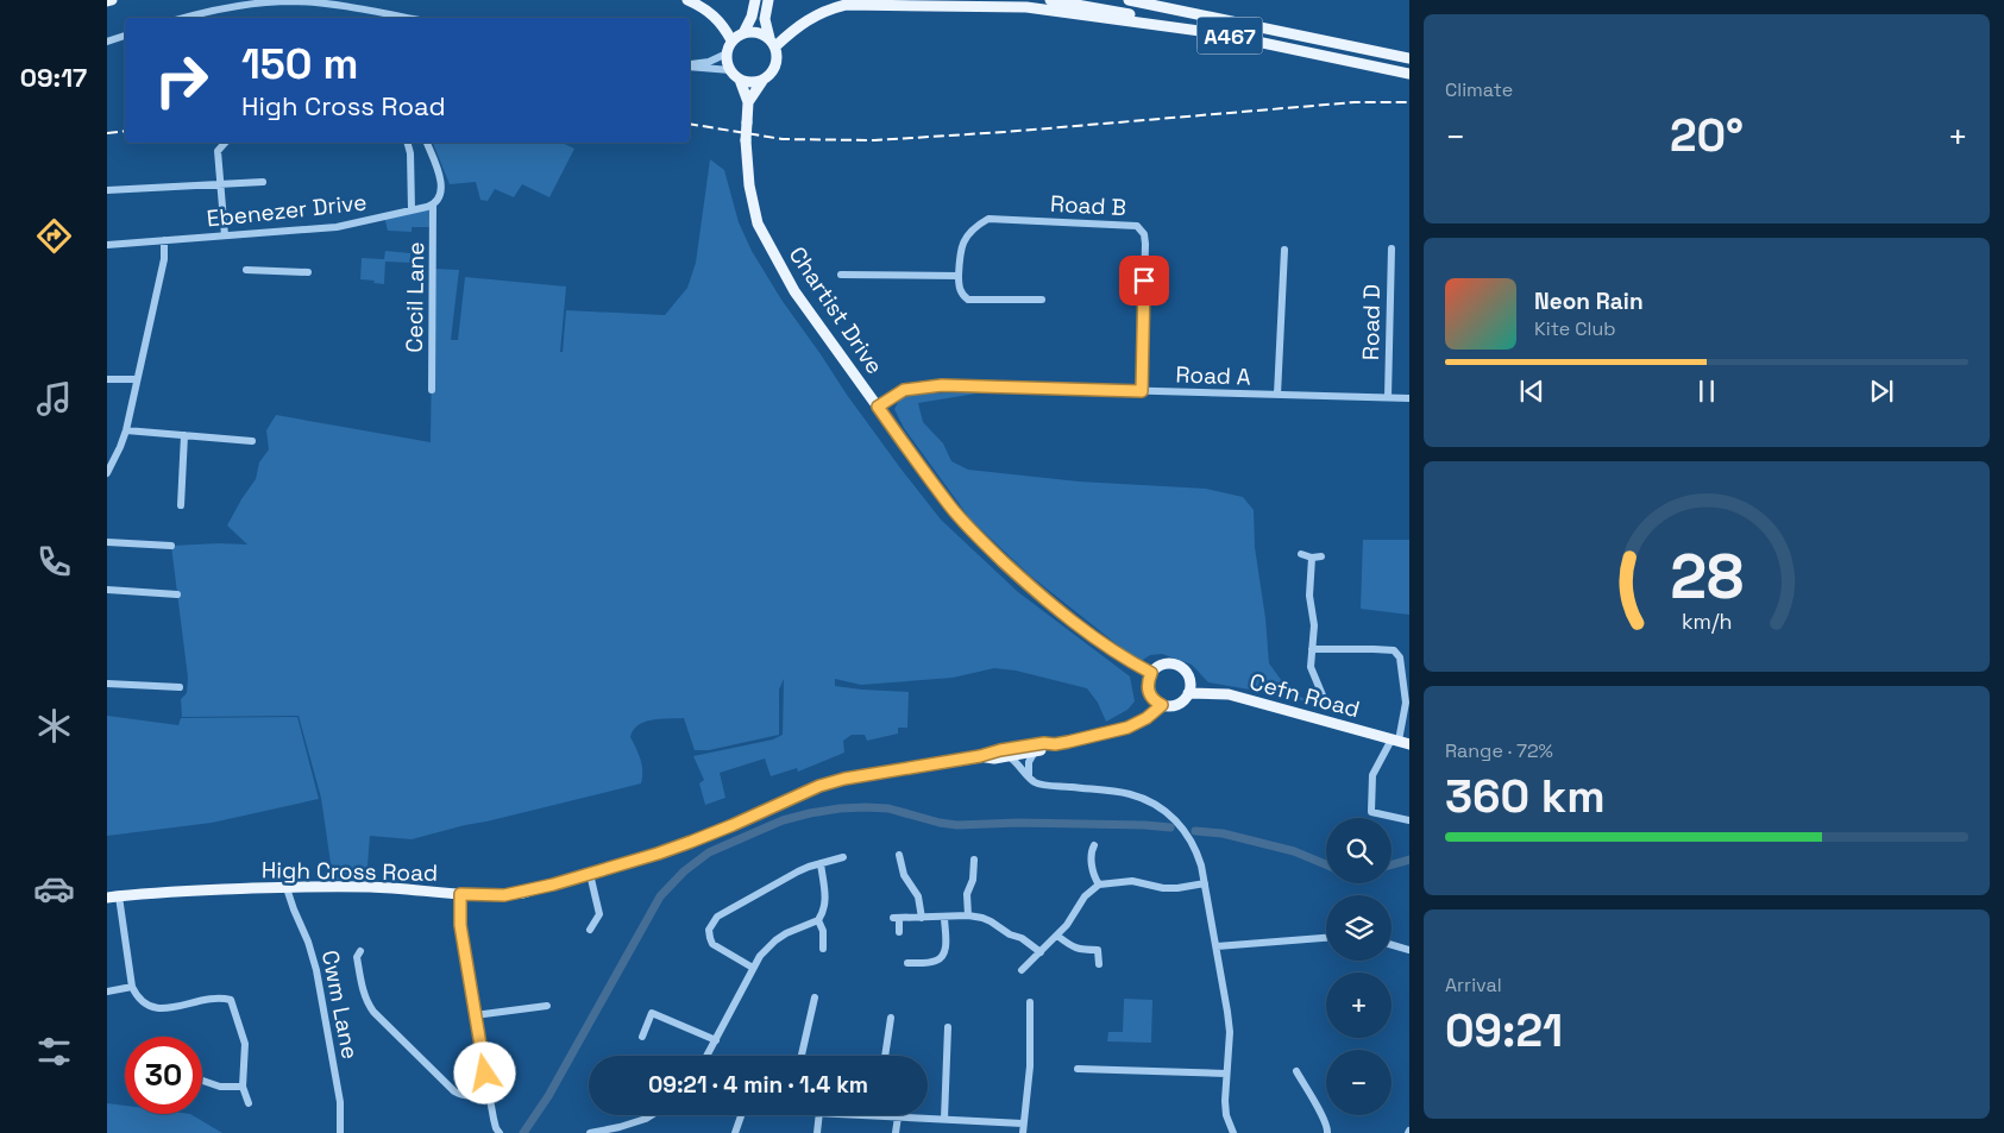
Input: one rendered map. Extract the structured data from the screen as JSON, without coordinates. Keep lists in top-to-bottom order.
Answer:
{
  "streets": {
    "main road": [
      "A467",
      "Chartist Drive",
      "Cefn Road",
      "High Cross Road"
    ],
    "street": [
      "Road B",
      "Ebenezer Drive",
      "Cecil Lane",
      "Road D",
      "Road A",
      "Cwm Lane"
    ]
  },
  "crossings": [
    ["Road B", "Road A"],
    ["Ebenezer Drive", "Cecil Lane"],
    ["Chartist Drive", "Road A"],
    ["Chartist Drive", "Cefn Road"],
    ["Road D", "Road A"],
    ["High Cross Road", "Cwm Lane"]
  ],
  "page": {
    "tabs": "09:17",
    "tile": [
      "Climate",
      ["Range · 72%", "360 km"],
      ["Arrival", "09:21"]
    ],
    "turn": ["150 m", "High Cross Road"],
    "heat": ["−", "20°", "+"],
    "song": ["Neon Rain", "Kite Club"],
    "map_buttons": ["+", "−"],
    "limit": "30",
    "trip": "09:21 · 4 min · 1.4 km",
    "gauge": ["28", "km/h"]
  }
}
